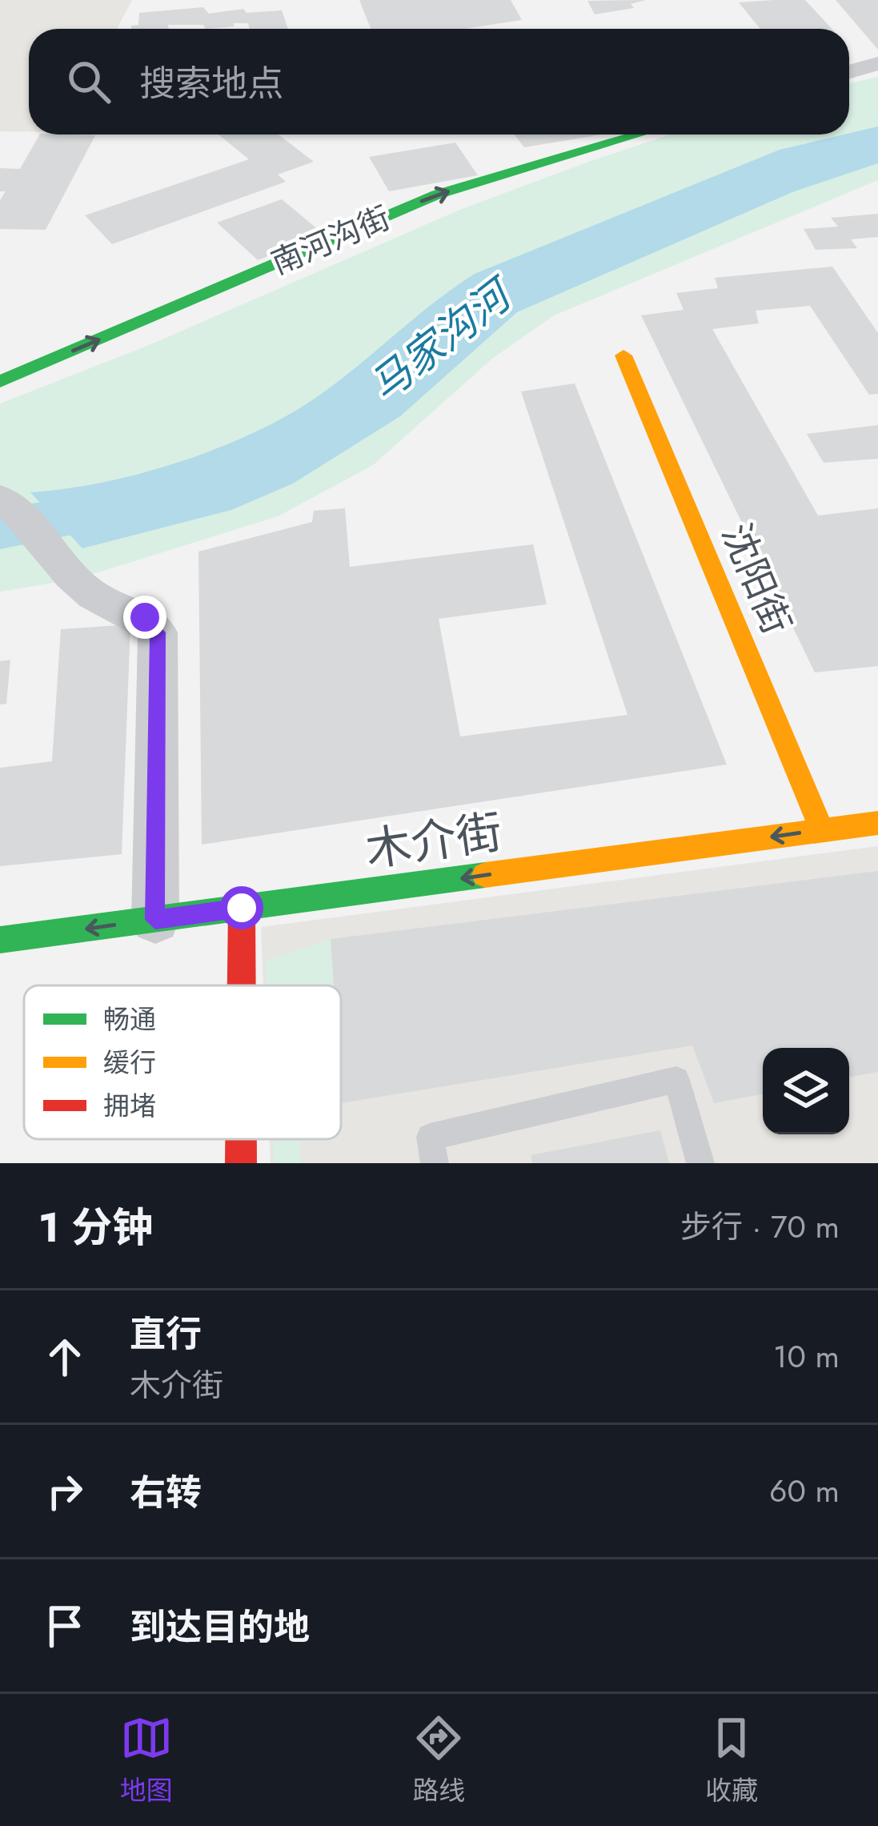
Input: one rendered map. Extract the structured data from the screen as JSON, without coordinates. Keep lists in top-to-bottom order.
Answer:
{
  "streets": {
    "street": ["南河沟街", "沈阳街", "木介街"]
  },
  "crossings": [
    ["沈阳街", "木介街"]
  ],
  "one_way": ["南河沟街", "木介街"],
  "water": ["马家沟河"],
  "legend": ["畅通", "缓行", "拥堵"],
  "page": {
    "search": "搜索地点",
    "heading": ["1 分钟", "步行 · 70 m"],
    "list": [
      ["直行", "木介街", "10 m"],
      ["右转", "60 m"],
      "到达目的地"
    ],
    "nav": ["地图", "路线", "收藏"]
  }
}
